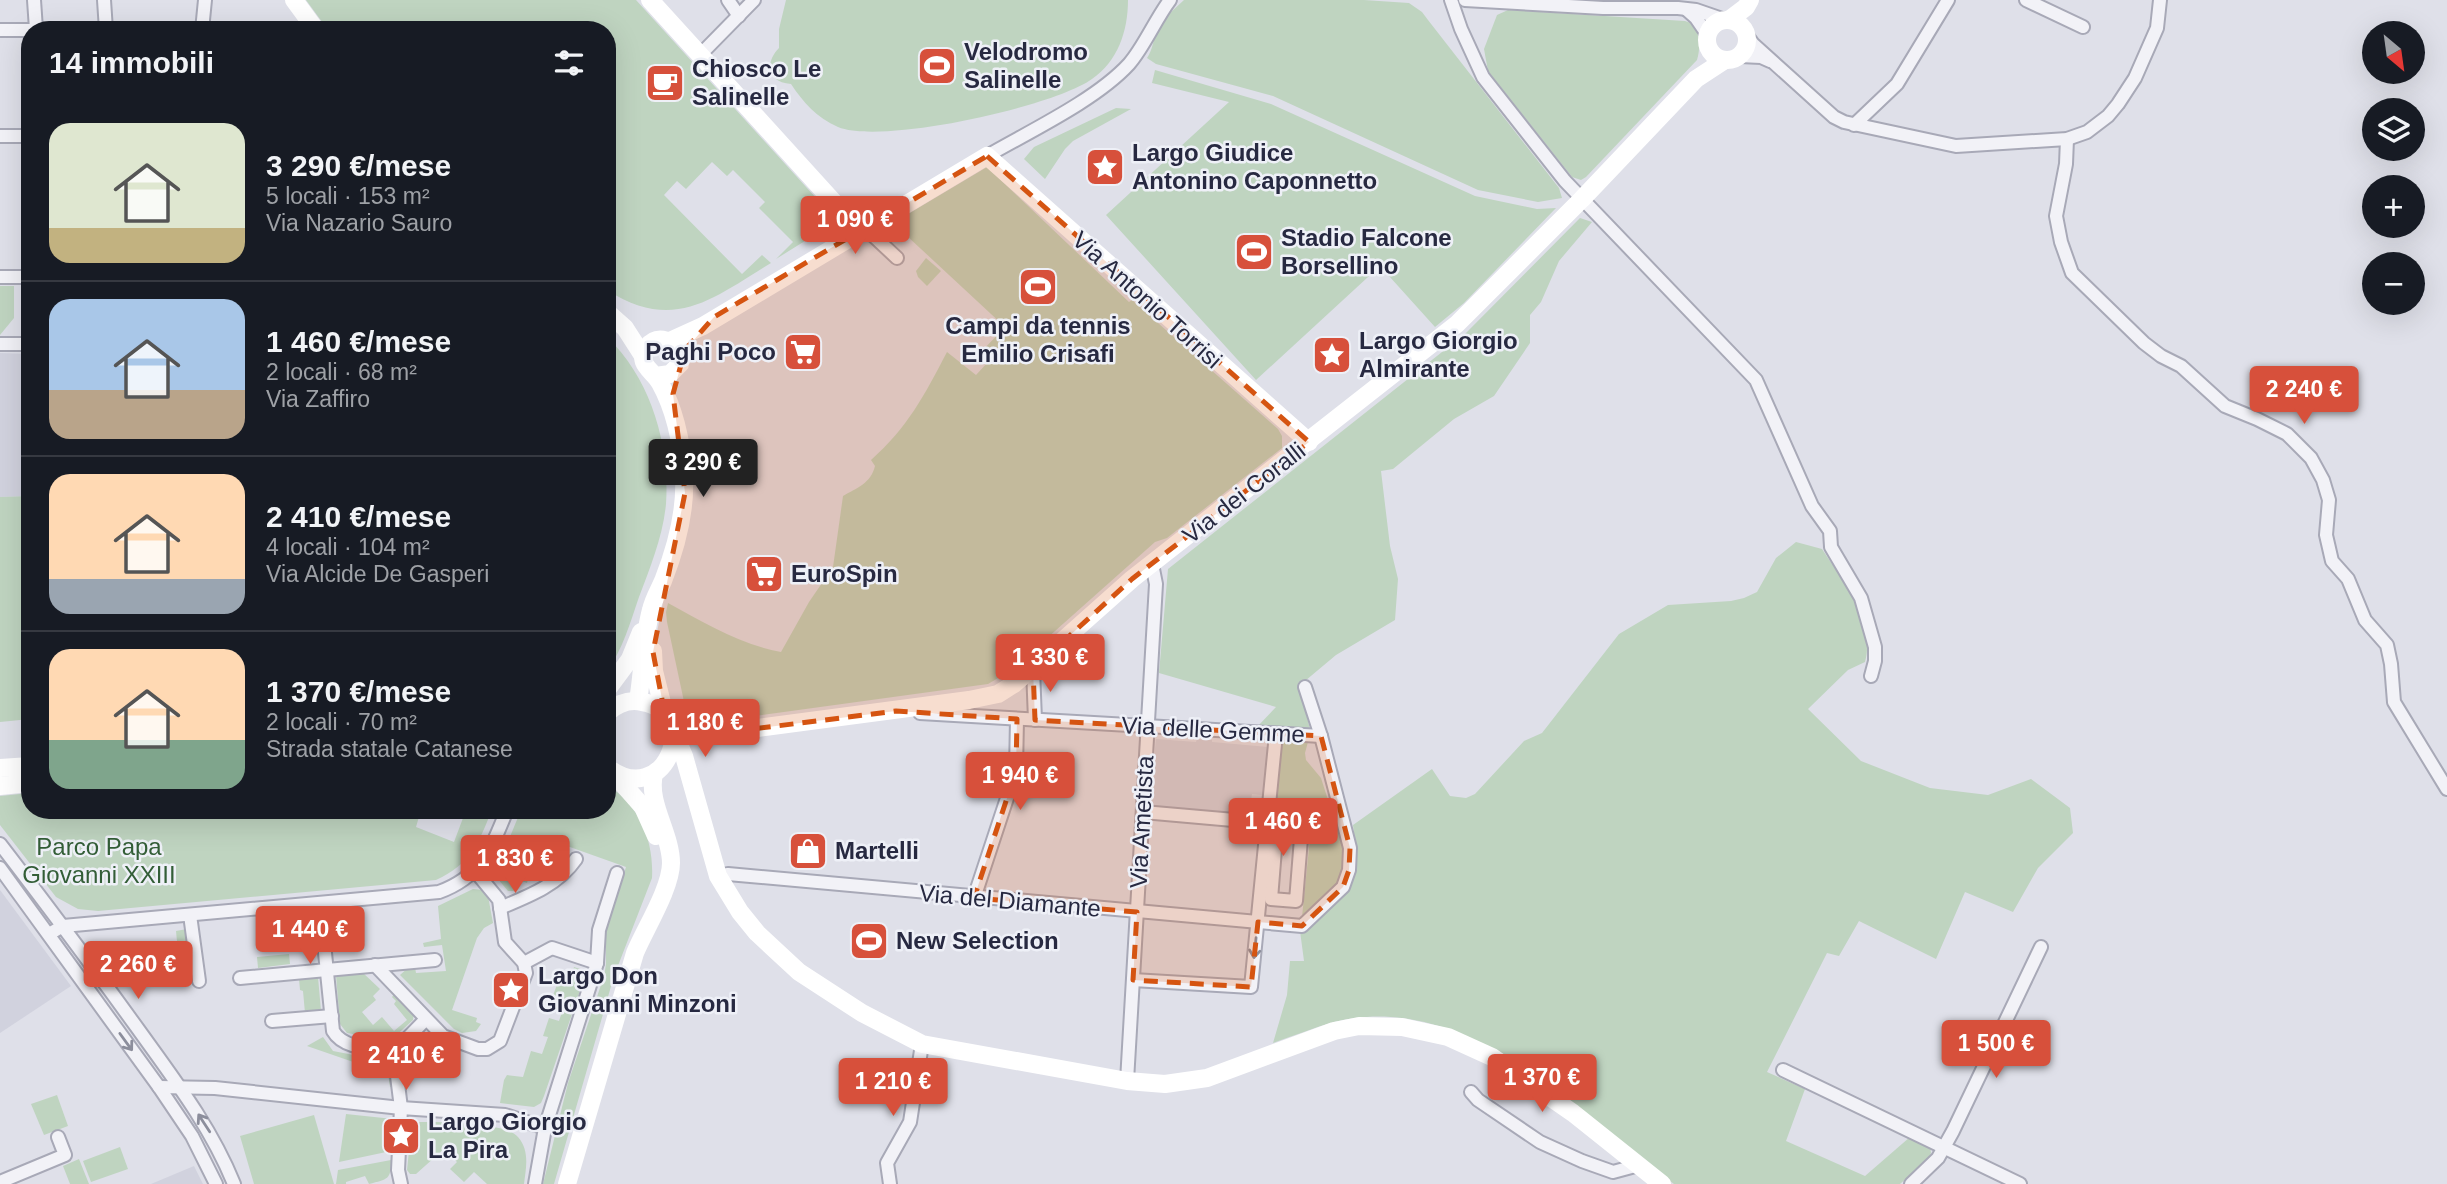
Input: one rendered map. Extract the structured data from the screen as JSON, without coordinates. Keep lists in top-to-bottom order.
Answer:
{
  "streets": {
    "street": [
      "Via Antonio Torrisi",
      "Via dei Coralli",
      "Via delle Gemme",
      "Via Ametista",
      "Via del Diamante"
    ]
  },
  "crossings": [
    ["Via Antonio Torrisi", "Via dei Coralli"],
    ["Via dei Coralli", "Via delle Gemme"],
    ["Via dei Coralli", "Via Ametista"],
    ["Via delle Gemme", "Via Ametista"],
    ["Via delle Gemme", "Via del Diamante"],
    ["Via Ametista", "Via del Diamante"]
  ],
  "parks": ["Parco Papa Giovanni XXIII"],
  "places": {
    "sports": [
      "Velodromo Salinelle",
      "Stadio Falcone Borsellino",
      "Campi da tennis Emilio Crisafi",
      "New Selection"
    ],
    "cafe": ["Chiosco Le Salinelle"],
    "place": [
      "Largo Giudice Antonino Caponnetto",
      "Largo Giorgio Almirante",
      "Largo Don Giovanni Minzoni",
      "Largo Giorgio La Pira"
    ],
    "supermarket": ["Paghi Poco", "EuroSpin"],
    "shop": ["Martelli"]
  },
  "north": "bottom right",
  "page": {
    "map_buttons": ["+", "−"],
    "heading": "14 immobili",
    "list": [
      {
        "name": "3 290 €/mese",
        "note": "5 locali · 153 m² · Via Nazario Sauro"
      },
      {
        "name": "1 460 €/mese",
        "note": "2 locali · 68 m² · Via Zaffiro"
      },
      {
        "name": "2 410 €/mese",
        "note": "4 locali · 104 m² · Via Alcide De Gasperi"
      },
      {
        "name": "1 370 €/mese",
        "note": "2 locali · 70 m² · Strada statale Catanese"
      }
    ],
    "price": [
      "1 090 €",
      "2 240 €",
      "3 290 €",
      "1 330 €",
      "1 180 €",
      "1 940 €",
      "1 460 €",
      "1 830 €",
      "1 440 €",
      "2 260 €",
      "1 500 €",
      "2 410 €",
      "1 370 €",
      "1 210 €"
    ]
  }
}
